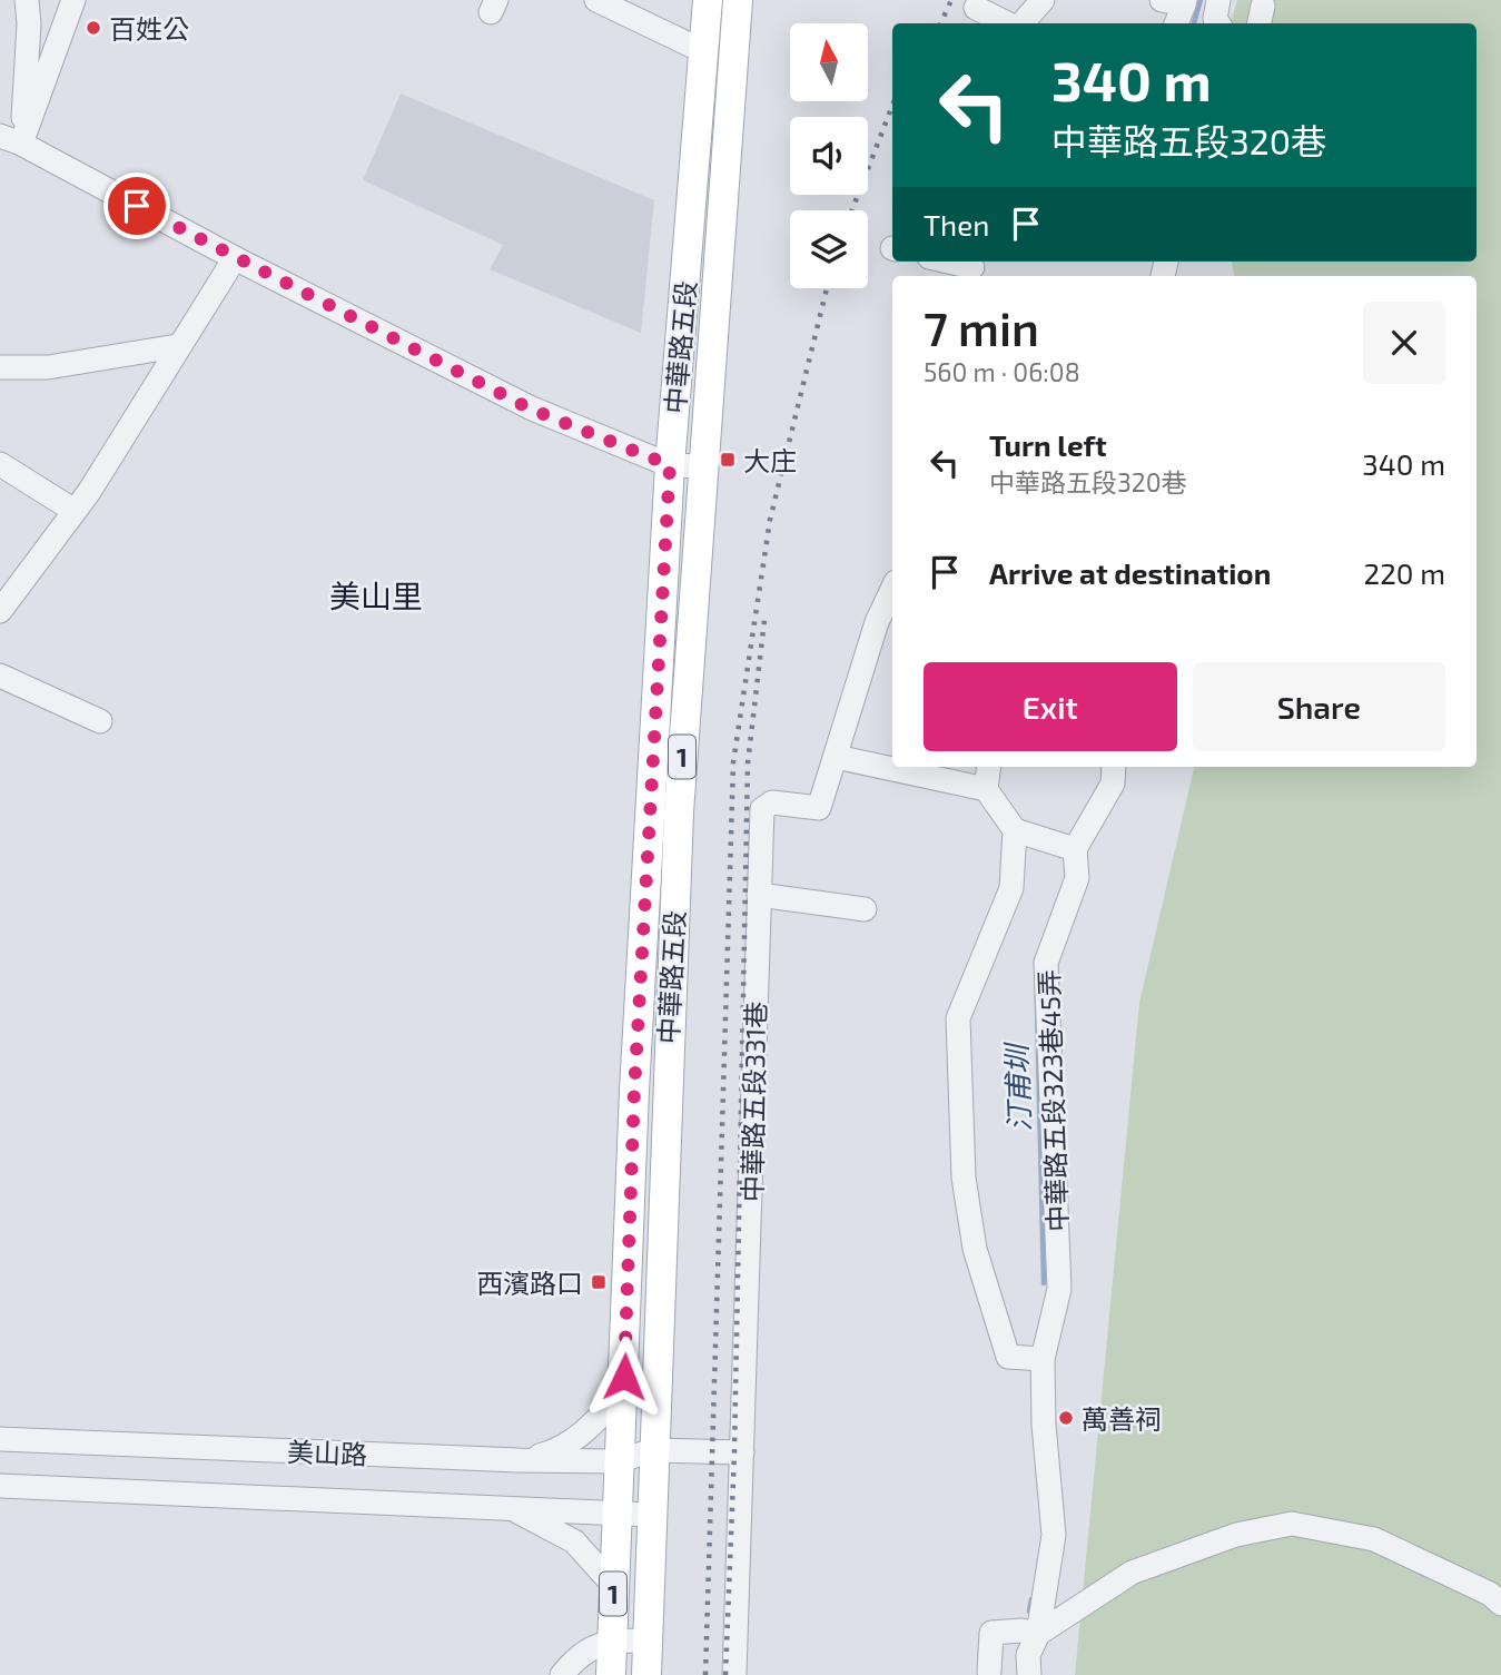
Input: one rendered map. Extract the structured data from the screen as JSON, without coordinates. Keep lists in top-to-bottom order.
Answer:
{
  "streets": {
    "main road": ["中華路五段", "1"],
    "street": ["中華路五段323巷45弄", "中華路五段331巷", "美山路"]
  },
  "crossings": [
    ["中華路五段", "美山路"]
  ],
  "districts": ["美山里"],
  "water": ["汀甫圳"],
  "places": {
    "other": ["百姓公", "萬善祠"],
    "transit": ["大庄", "西濱路口"]
  },
  "north": "top",
  "page": {
    "turn": ["340 m", "中華路五段320巷"],
    "then": "Then",
    "heading": ["7 min", "560 m · 06:08"],
    "list": [
      {
        "name": "Turn left",
        "note": "中華路五段320巷",
        "value": "340 m"
      },
      {
        "name": "Arrive at destination",
        "value": "220 m"
      }
    ],
    "buttons": ["Exit", "Share"]
  }
}
